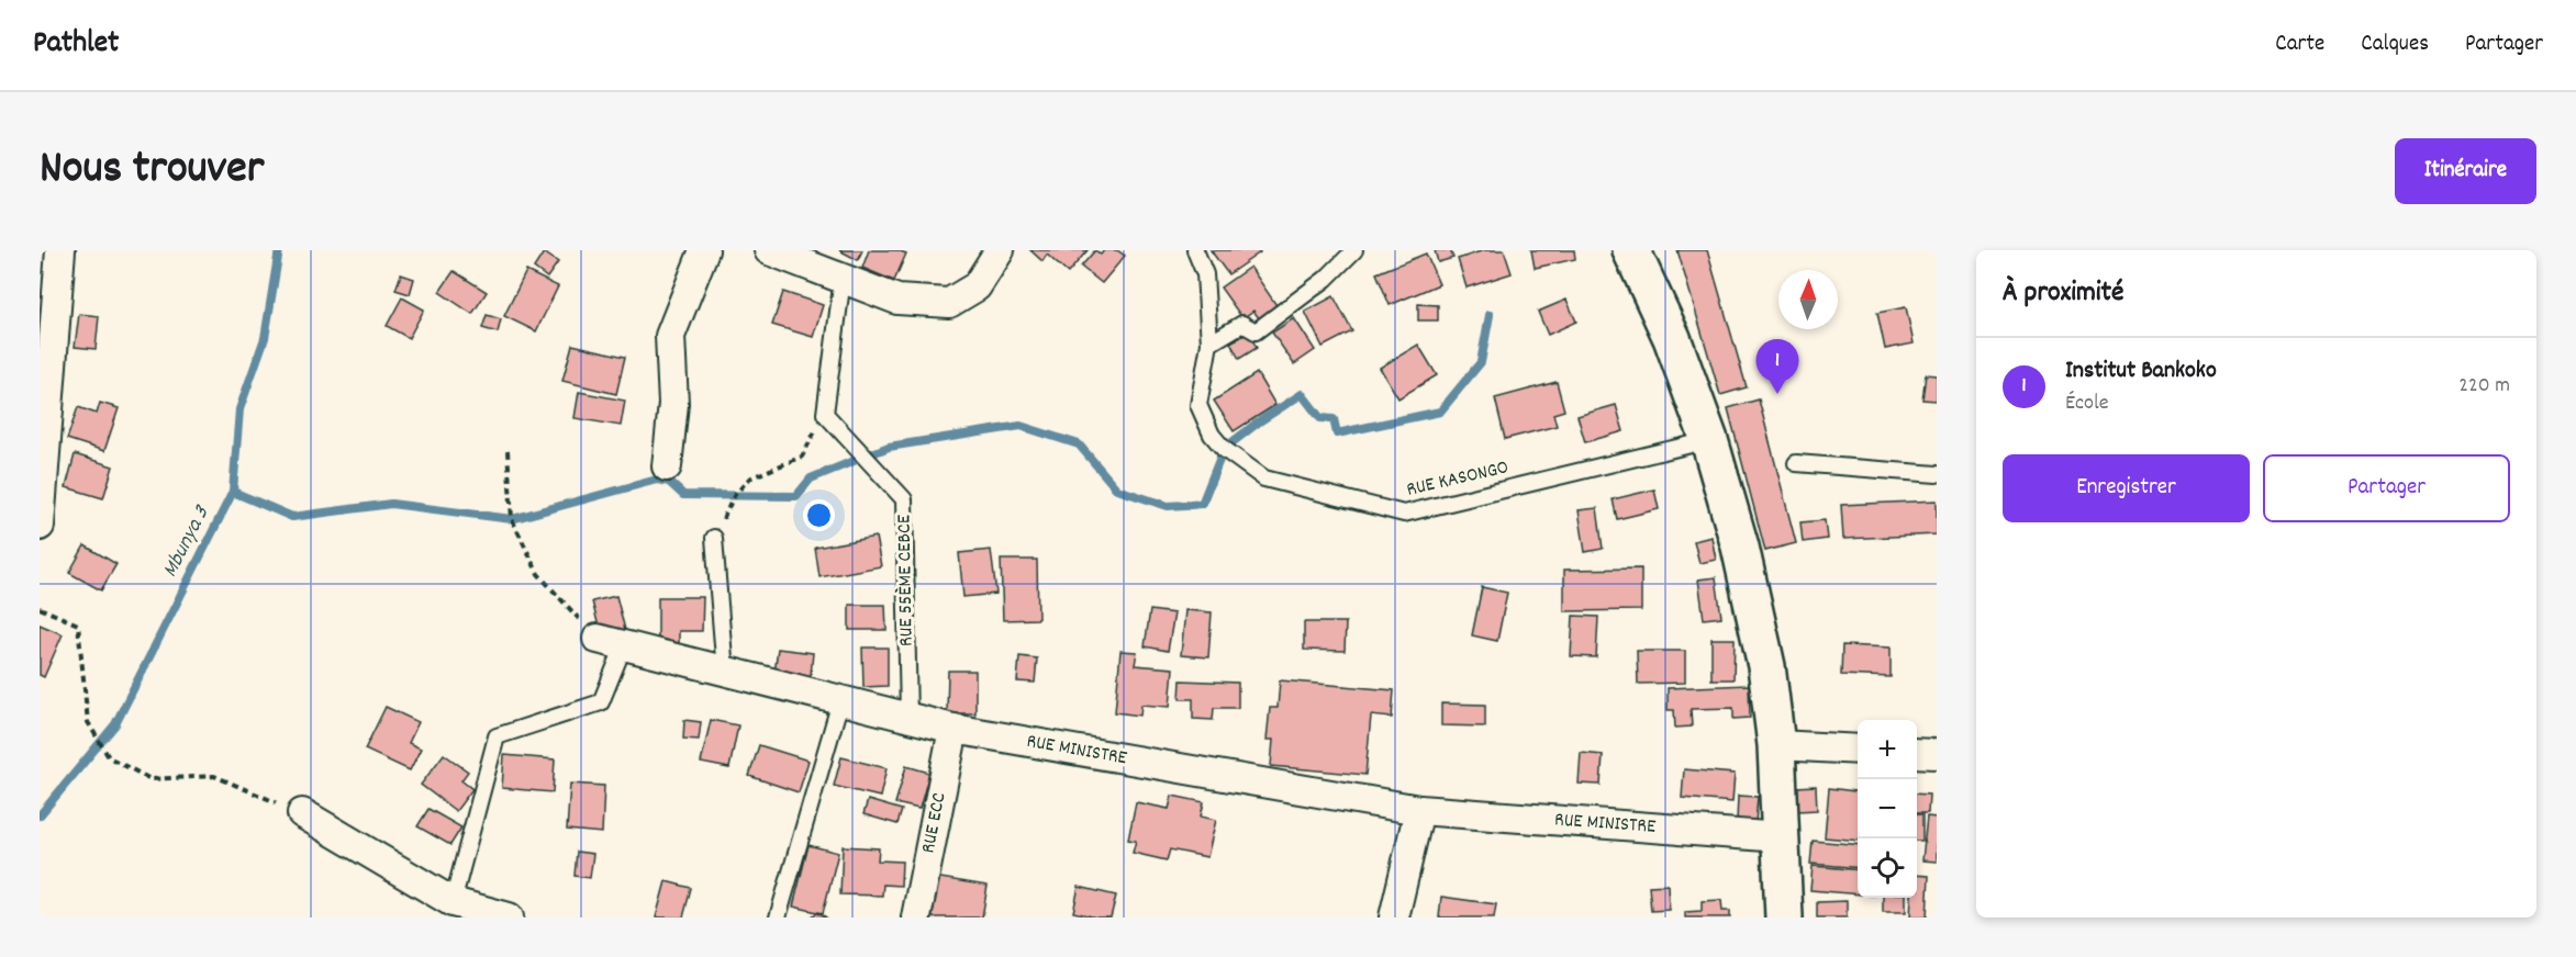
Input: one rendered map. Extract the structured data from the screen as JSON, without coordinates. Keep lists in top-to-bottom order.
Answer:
{
  "streets": {
    "street": ["RUE MINISTRE", "RUE ECC"],
    "lane": ["RUE KASONGO", "RUE 55ÈME CEBCE"]
  },
  "crossings": [
    ["RUE 55ÈME CEBCE", "RUE MINISTRE"],
    ["RUE MINISTRE", "RUE ECC"]
  ],
  "water": ["Mbunya 3"],
  "north": "top",
  "page": {
    "header": "Pathlet",
    "nav": ["Carte", "Calques", "Partager"],
    "title": "Nous trouver",
    "buttons": [
      "Itinéraire",
      ["Enregistrer", "Partager"]
    ],
    "heading": "À proximité",
    "list": [
      {
        "mark": "1",
        "name": "Institut Bankoko",
        "note": "École",
        "value": "220 m"
      }
    ],
    "pins": "1",
    "map_buttons": ["+", "−"]
  }
}
